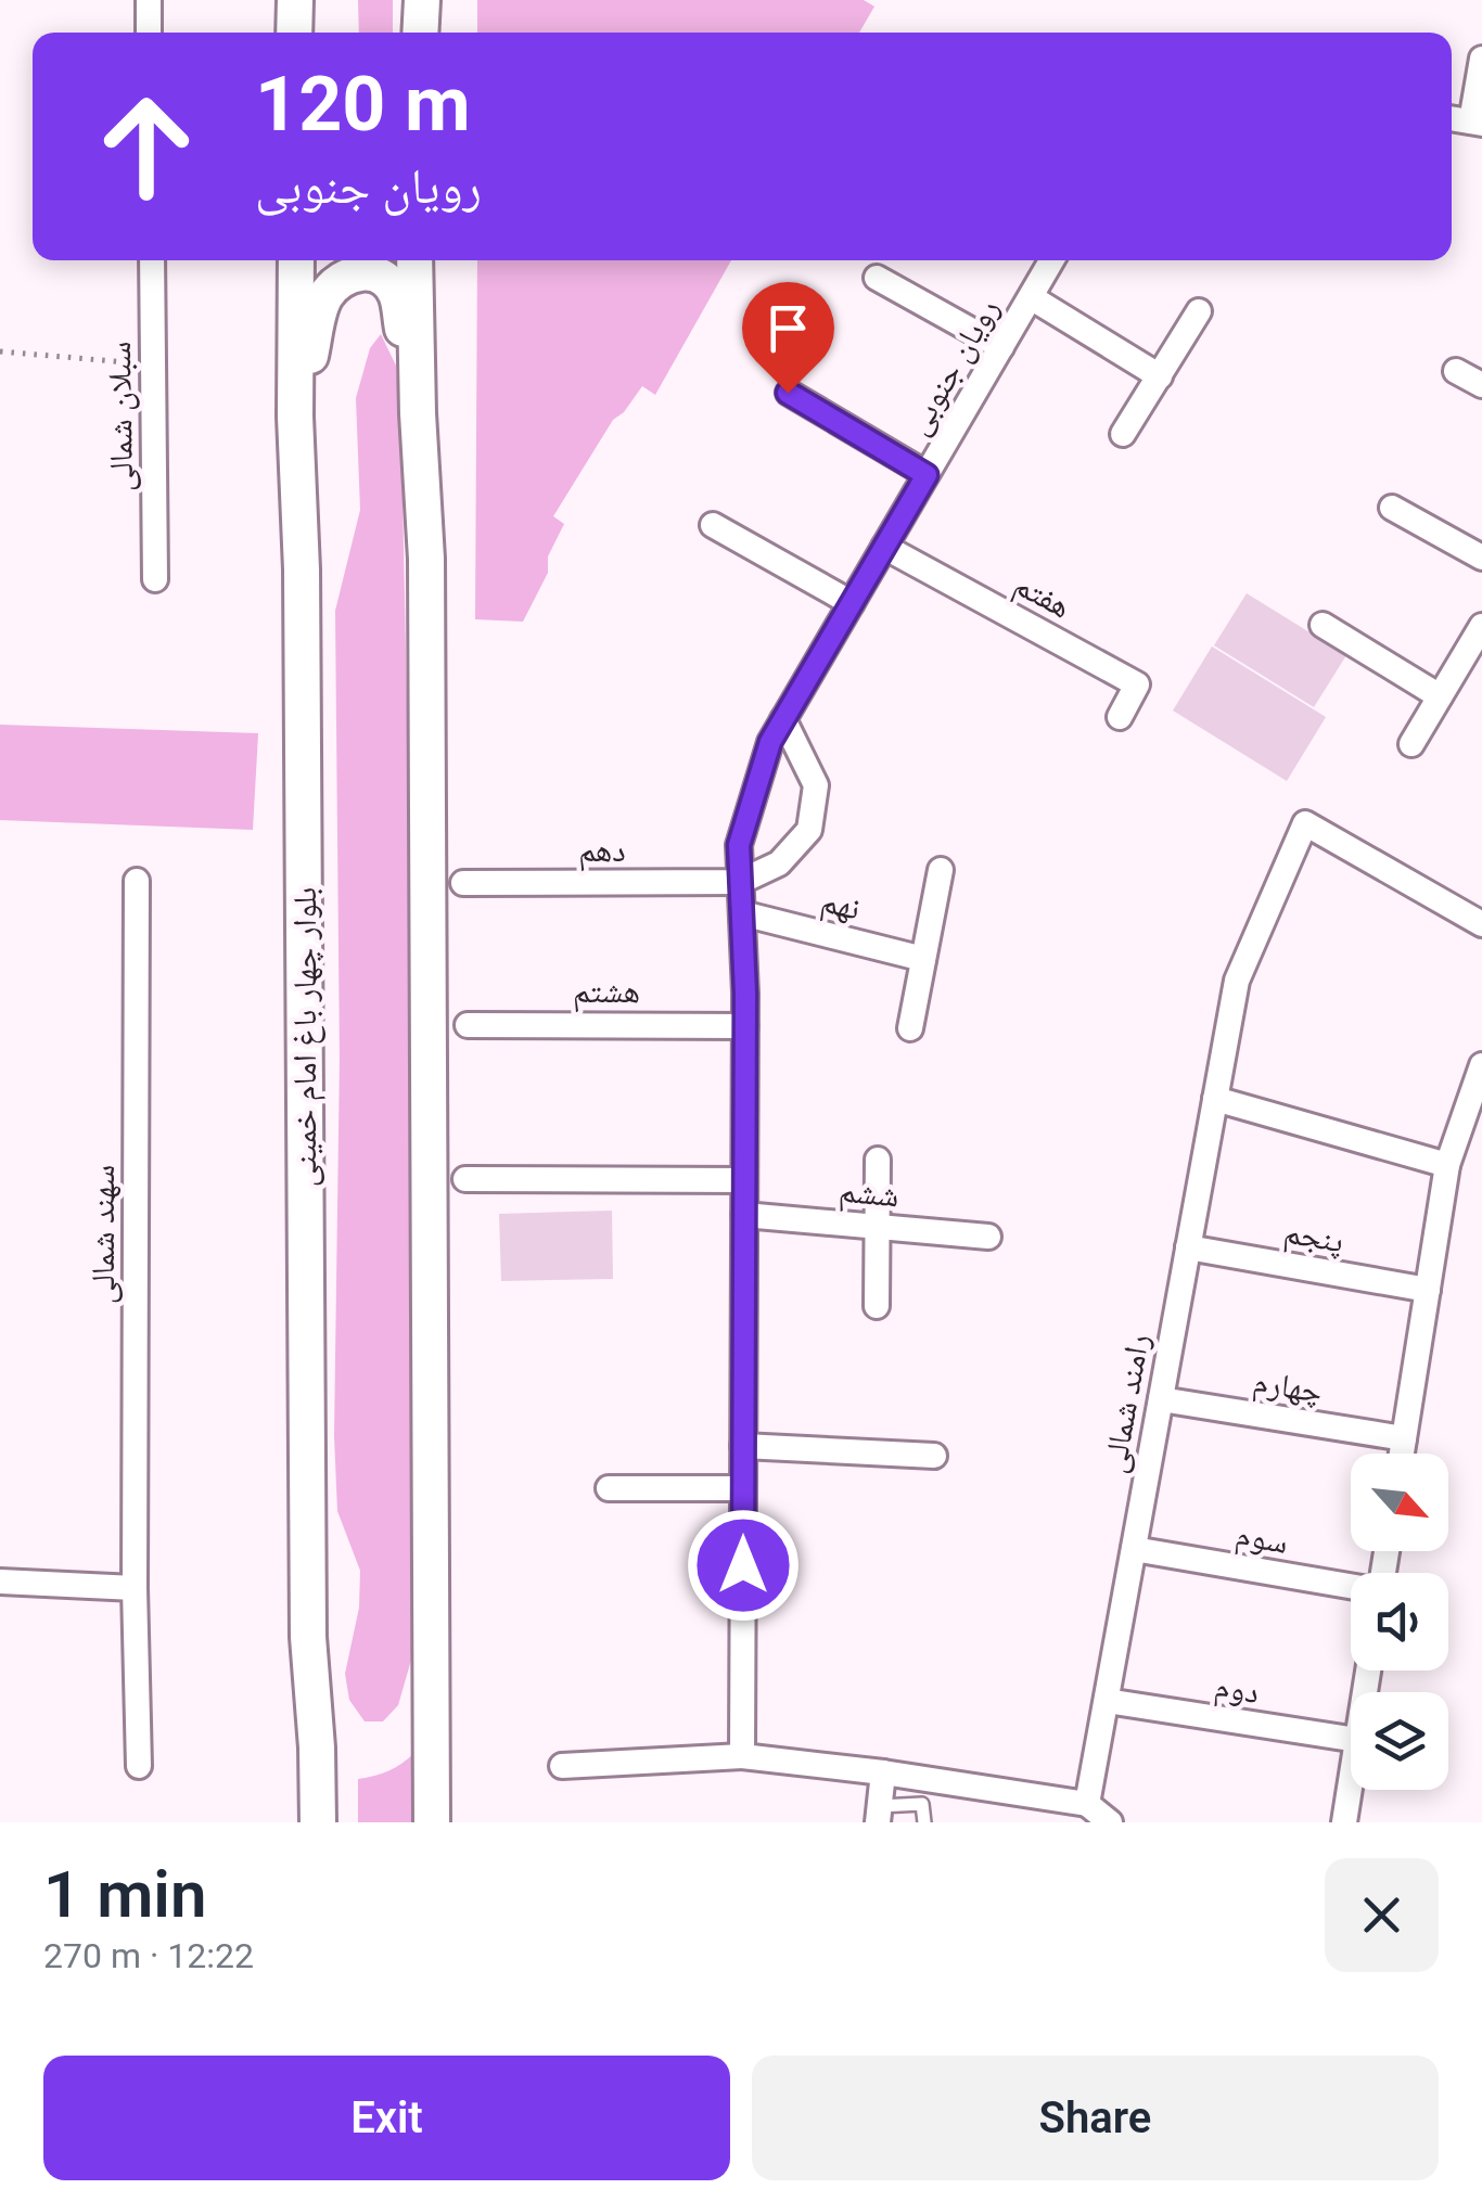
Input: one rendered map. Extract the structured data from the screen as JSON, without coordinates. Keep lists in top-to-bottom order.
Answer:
{
  "streets": {
    "main road": ["بلوار چهار باغ امام خمینی"],
    "street": [
      "رویان جنوبی",
      "سبلان شمالی",
      "هفتم",
      "دهم",
      "نهم",
      "هشتم",
      "ششم",
      "سهند شمالی",
      "پنجم",
      "چهارم",
      "رامند شمالی",
      "سوم",
      "دوم"
    ]
  },
  "crossings": [
    ["رویان جنوبی", "هفتم"],
    ["رویان جنوبی", "دهم"],
    ["رویان جنوبی", "نهم"],
    ["رویان جنوبی", "هشتم"],
    ["رویان جنوبی", "ششم"],
    ["پنجم", "رامند شمالی"],
    ["چهارم", "رامند شمالی"],
    ["رامند شمالی", "سوم"],
    ["رامند شمالی", "دوم"]
  ],
  "north": "bottom right",
  "page": {
    "turn": ["120 m", "رویان جنوبی"],
    "heading": ["1 min", "270 m · 12:22"],
    "buttons": ["Exit", "Share"]
  }
}
